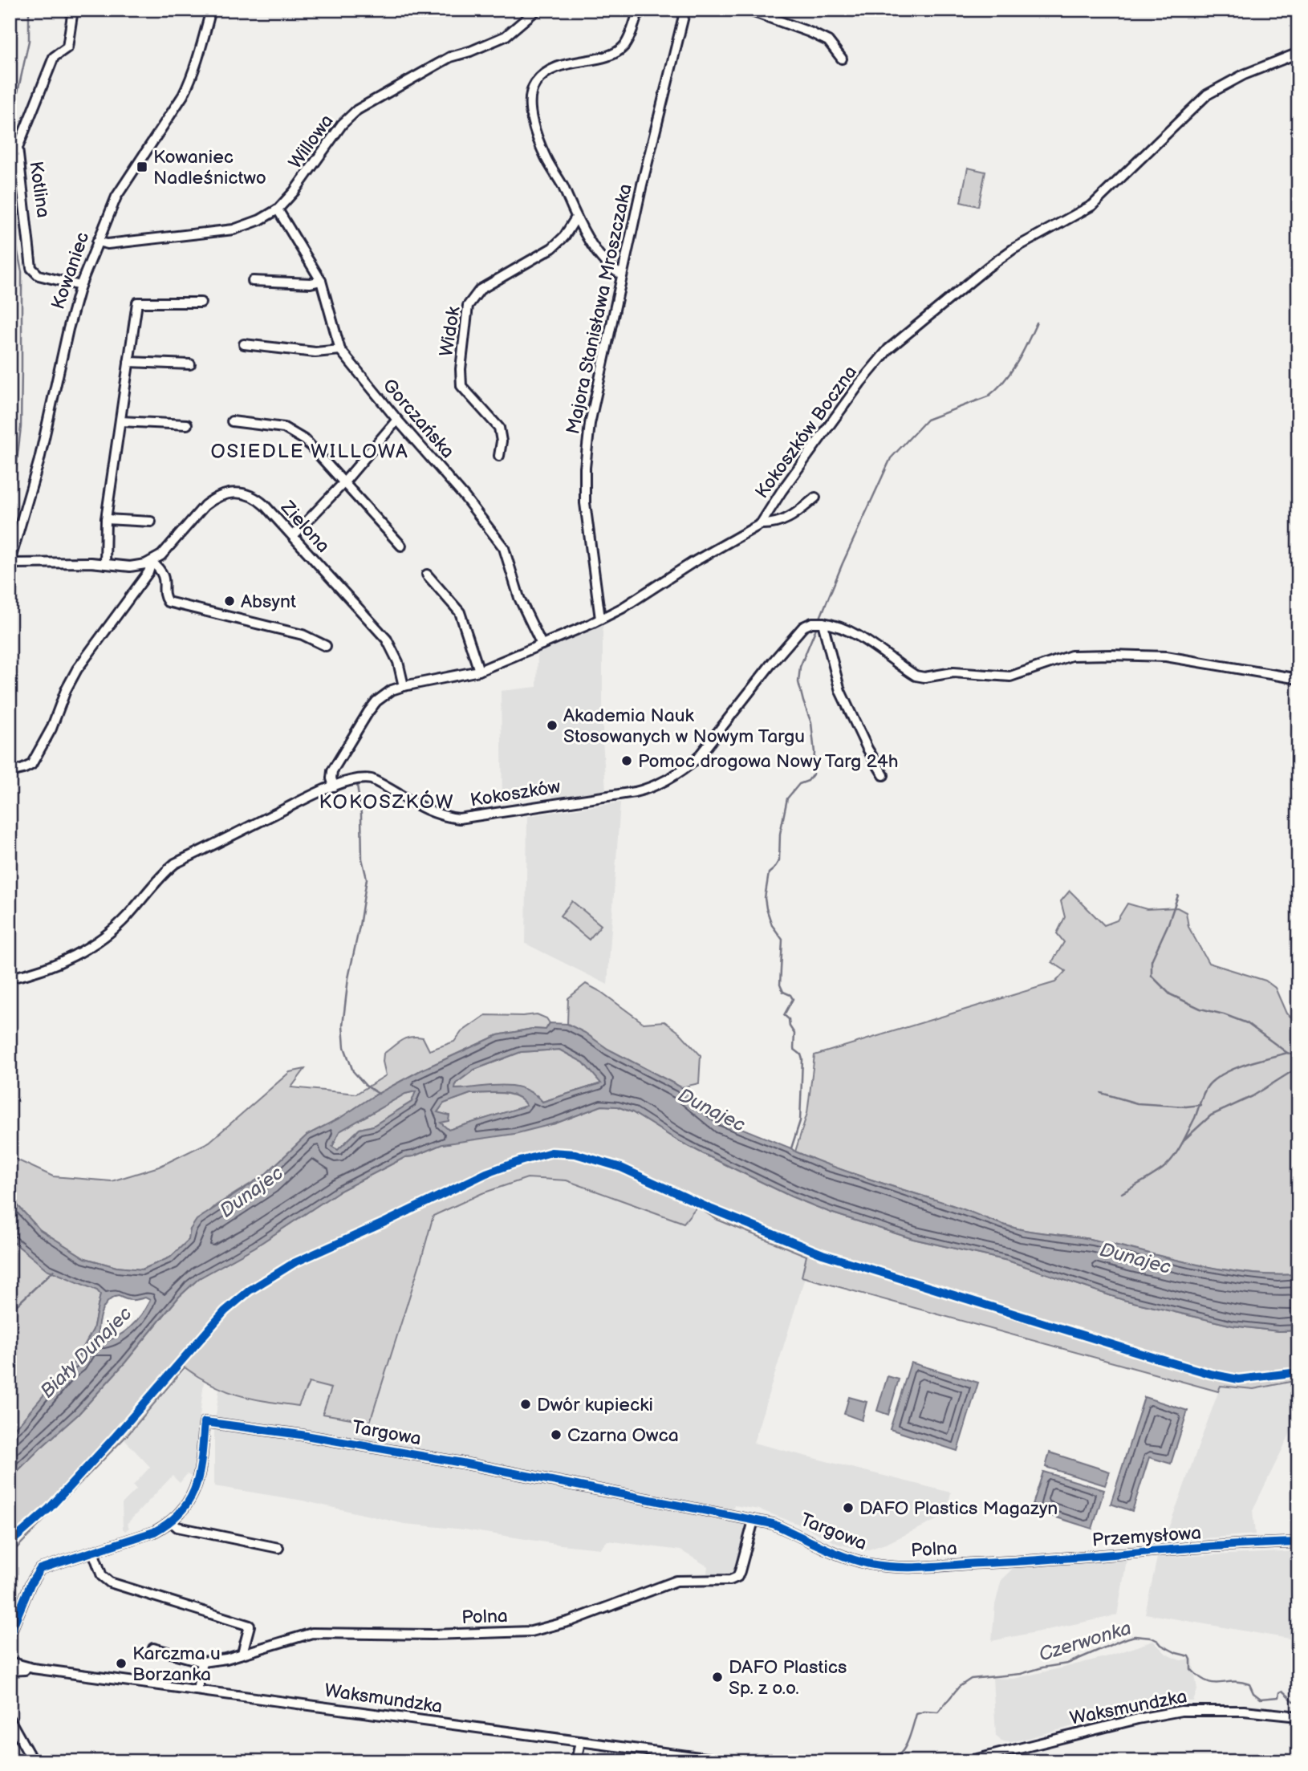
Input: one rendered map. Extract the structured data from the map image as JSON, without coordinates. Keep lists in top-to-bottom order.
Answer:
{
  "streets": {
    "street": [
      "Willowa",
      "Kotlina",
      "Kowaniec",
      "Majora Stanisława Mroszczaka",
      "Widok",
      "Gorczańska",
      "Kokoszków Boczna",
      "Zielona",
      "Kokoszków",
      "Targowa",
      "Przemysłowa",
      "Polna",
      "Waksmundzka"
    ]
  },
  "crossings": [
    ["Willowa", "Kowaniec"],
    ["Willowa", "Gorczańska"],
    ["Kotlina", "Kowaniec"],
    ["Majora Stanisława Mroszczaka", "Kokoszków Boczna"],
    ["Gorczańska", "Kokoszków Boczna"],
    ["Kokoszków Boczna", "Zielona"],
    ["Kokoszków Boczna", "Kokoszków"],
    ["Targowa", "Polna"],
    ["Przemysłowa", "Polna"]
  ],
  "districts": ["OSIEDLE WILLOWA", "KOKOSZKÓW"],
  "water": ["Dunajec", "Biały Dunajec", "Czerwonka"],
  "places": {
    "transit": ["Kowaniec Nadleśnictwo"],
    "other": [
      "Absynt",
      "Akademia Nauk Stosowanych w Nowym Targu",
      "Pomoc drogowa Nowy Targ 24h",
      "Dwór kupiecki",
      "Czarna Owca",
      "DAFO Plastics Magazyn",
      "Karczma u Borzanka",
      "DAFO Plastics Sp. z o.o."
    ]
  }
}
